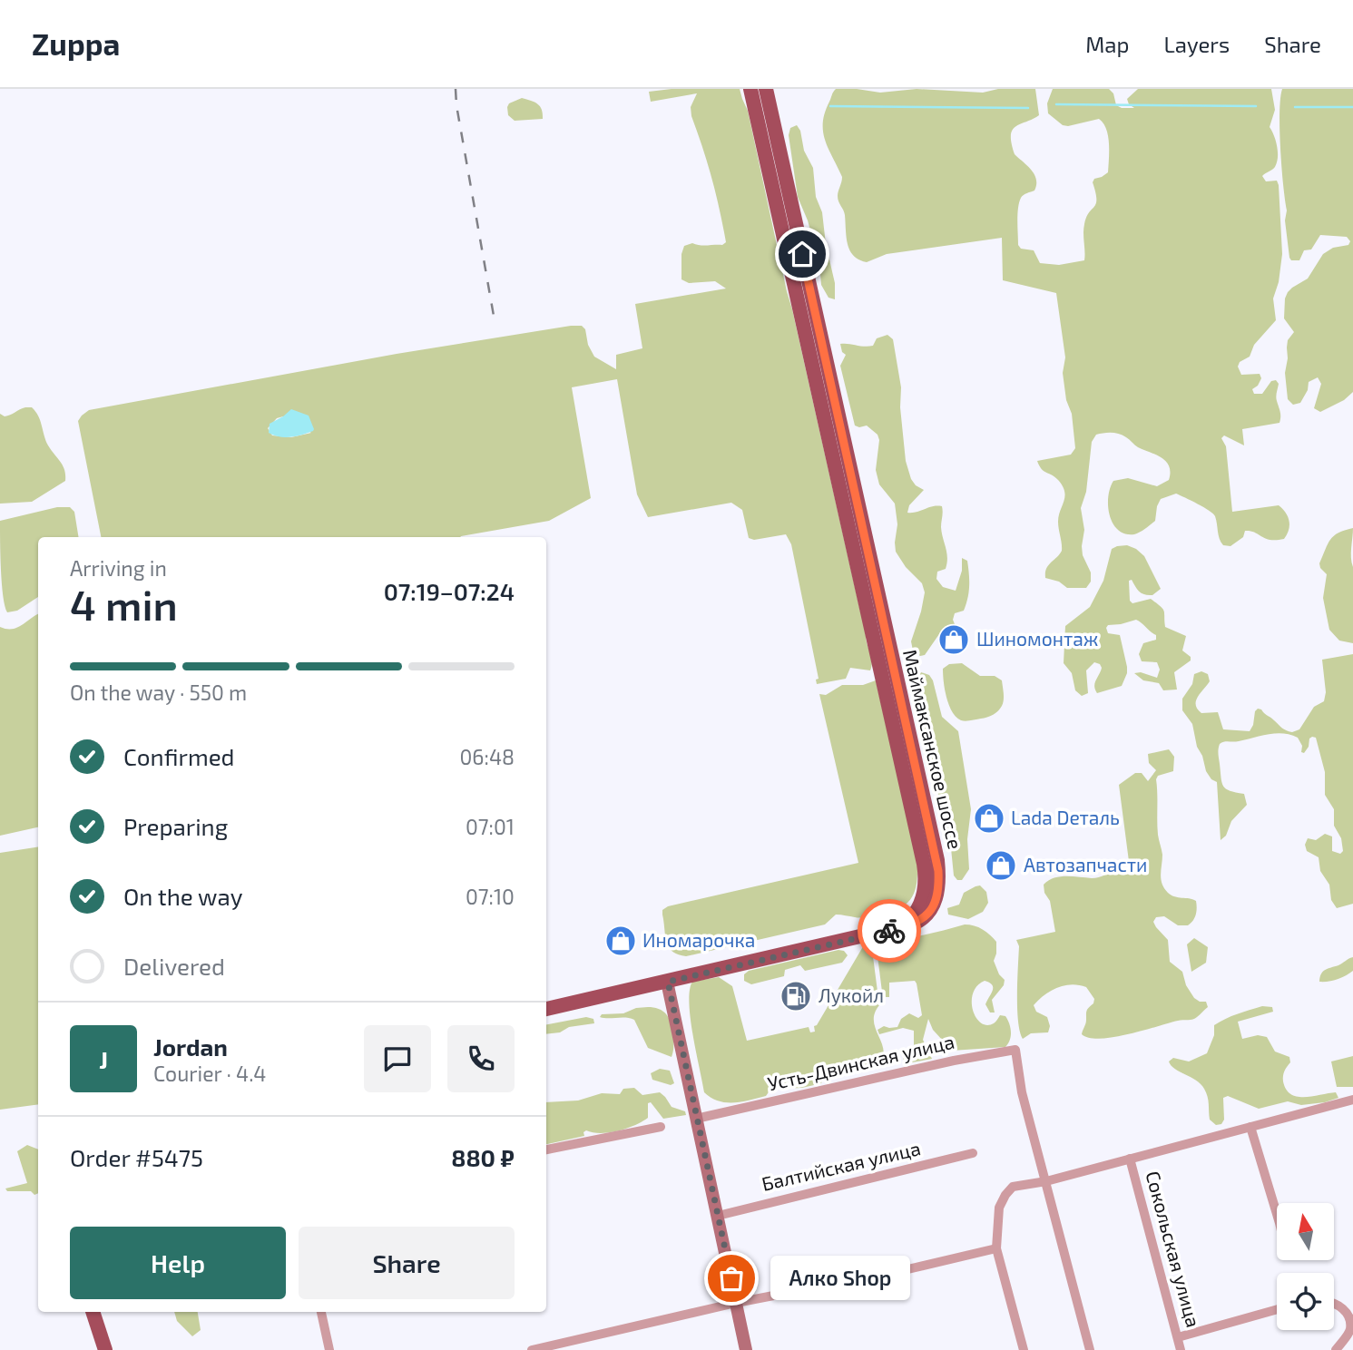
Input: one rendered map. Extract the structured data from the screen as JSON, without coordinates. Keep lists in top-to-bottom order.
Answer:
{
  "streets": {
    "main road": ["Маймаксанское шоссе"],
    "street": ["Усть-Двинская улица", "Балтийская улица", "Сокольская улица"]
  },
  "places": {
    "shop": [
      "Шиномонтаж",
      "Lada Dеталь",
      "Автозапчасти",
      "Иномарочка"
    ],
    "fuel station": ["Лукойл"],
    "other": ["Алко Shop"]
  },
  "north": "top",
  "page": {
    "header": "Zuppa",
    "nav": ["Map", "Layers", "Share"],
    "heading": ["4 min", "Arriving in", "07:19–07:24"],
    "panel": [
      "Jordan",
      "Courier · 4.4",
      "Order #5475",
      "880 ₽"
    ],
    "bar": "On the way · 550 m",
    "list": [
      ["Confirmed", "06:48"],
      ["Preparing", "07:01"],
      ["On the way", "07:10"],
      "Delivered"
    ],
    "round": "J",
    "buttons": ["Help", "Share"],
    "bubble": "Алко Shop"
  }
}
